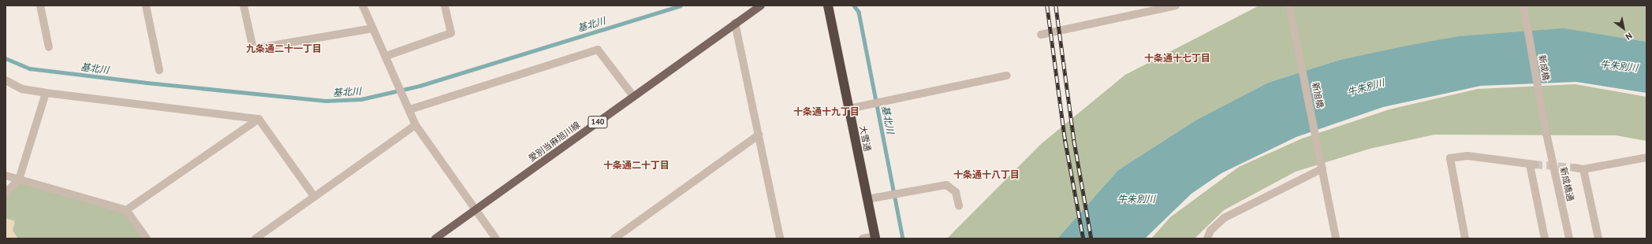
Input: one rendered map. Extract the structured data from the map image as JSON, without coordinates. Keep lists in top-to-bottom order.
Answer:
{
  "streets": {
    "highway": ["大雪通"],
    "main road": ["140", "愛別当麻旭川線"],
    "street": ["新成橋", "新旭橋", "新成橋通"]
  },
  "crossings": [
    ["新成橋", "新成橋通"]
  ],
  "districts": [
    "九条通二十一丁目",
    "十条通十七丁目",
    "十条通十九丁目",
    "十条通二十丁目",
    "十条通十八丁目"
  ],
  "water": ["基北川", "牛朱別川"],
  "north": "bottom right"
}
